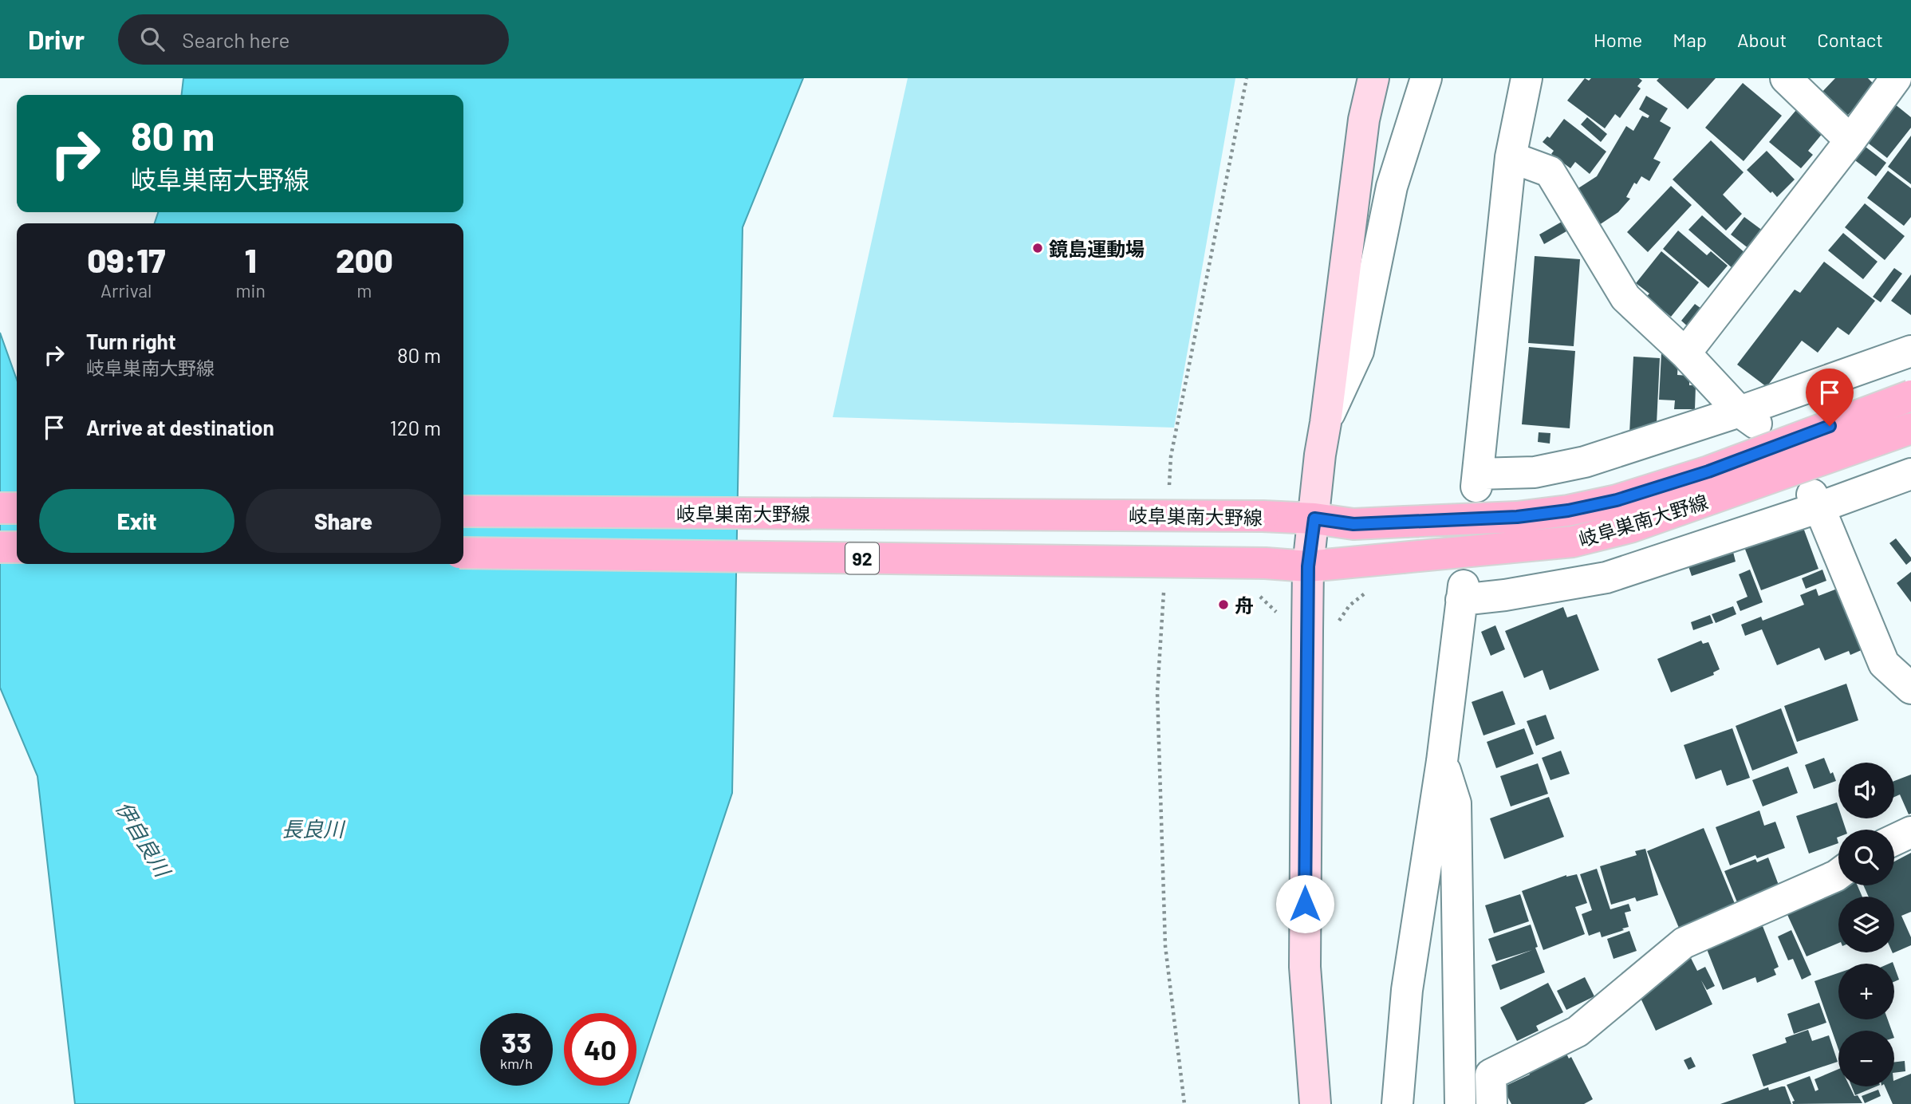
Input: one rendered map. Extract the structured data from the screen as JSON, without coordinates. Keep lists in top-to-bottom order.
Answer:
{
  "streets": {
    "main road": ["岐阜巣南大野線", "92"]
  },
  "water": ["長良川", "伊自良川"],
  "places": ["鏡島運動場", "舟"],
  "page": {
    "header": "Drivr",
    "search": "Search here",
    "nav": [
      "Home",
      "Map",
      "About",
      "Contact"
    ],
    "turn": ["80 m", "岐阜巣南大野線"],
    "eta": [
      "09:17",
      "Arrival",
      "1",
      "min",
      "200",
      "m"
    ],
    "list": [
      {
        "name": "Turn right",
        "note": "岐阜巣南大野線",
        "value": "80 m"
      },
      {
        "name": "Arrive at destination",
        "value": "120 m"
      }
    ],
    "buttons": ["Exit", "Share"],
    "map_buttons": ["+", "−"],
    "speed": "33 km/h",
    "limit": "40"
  }
}
